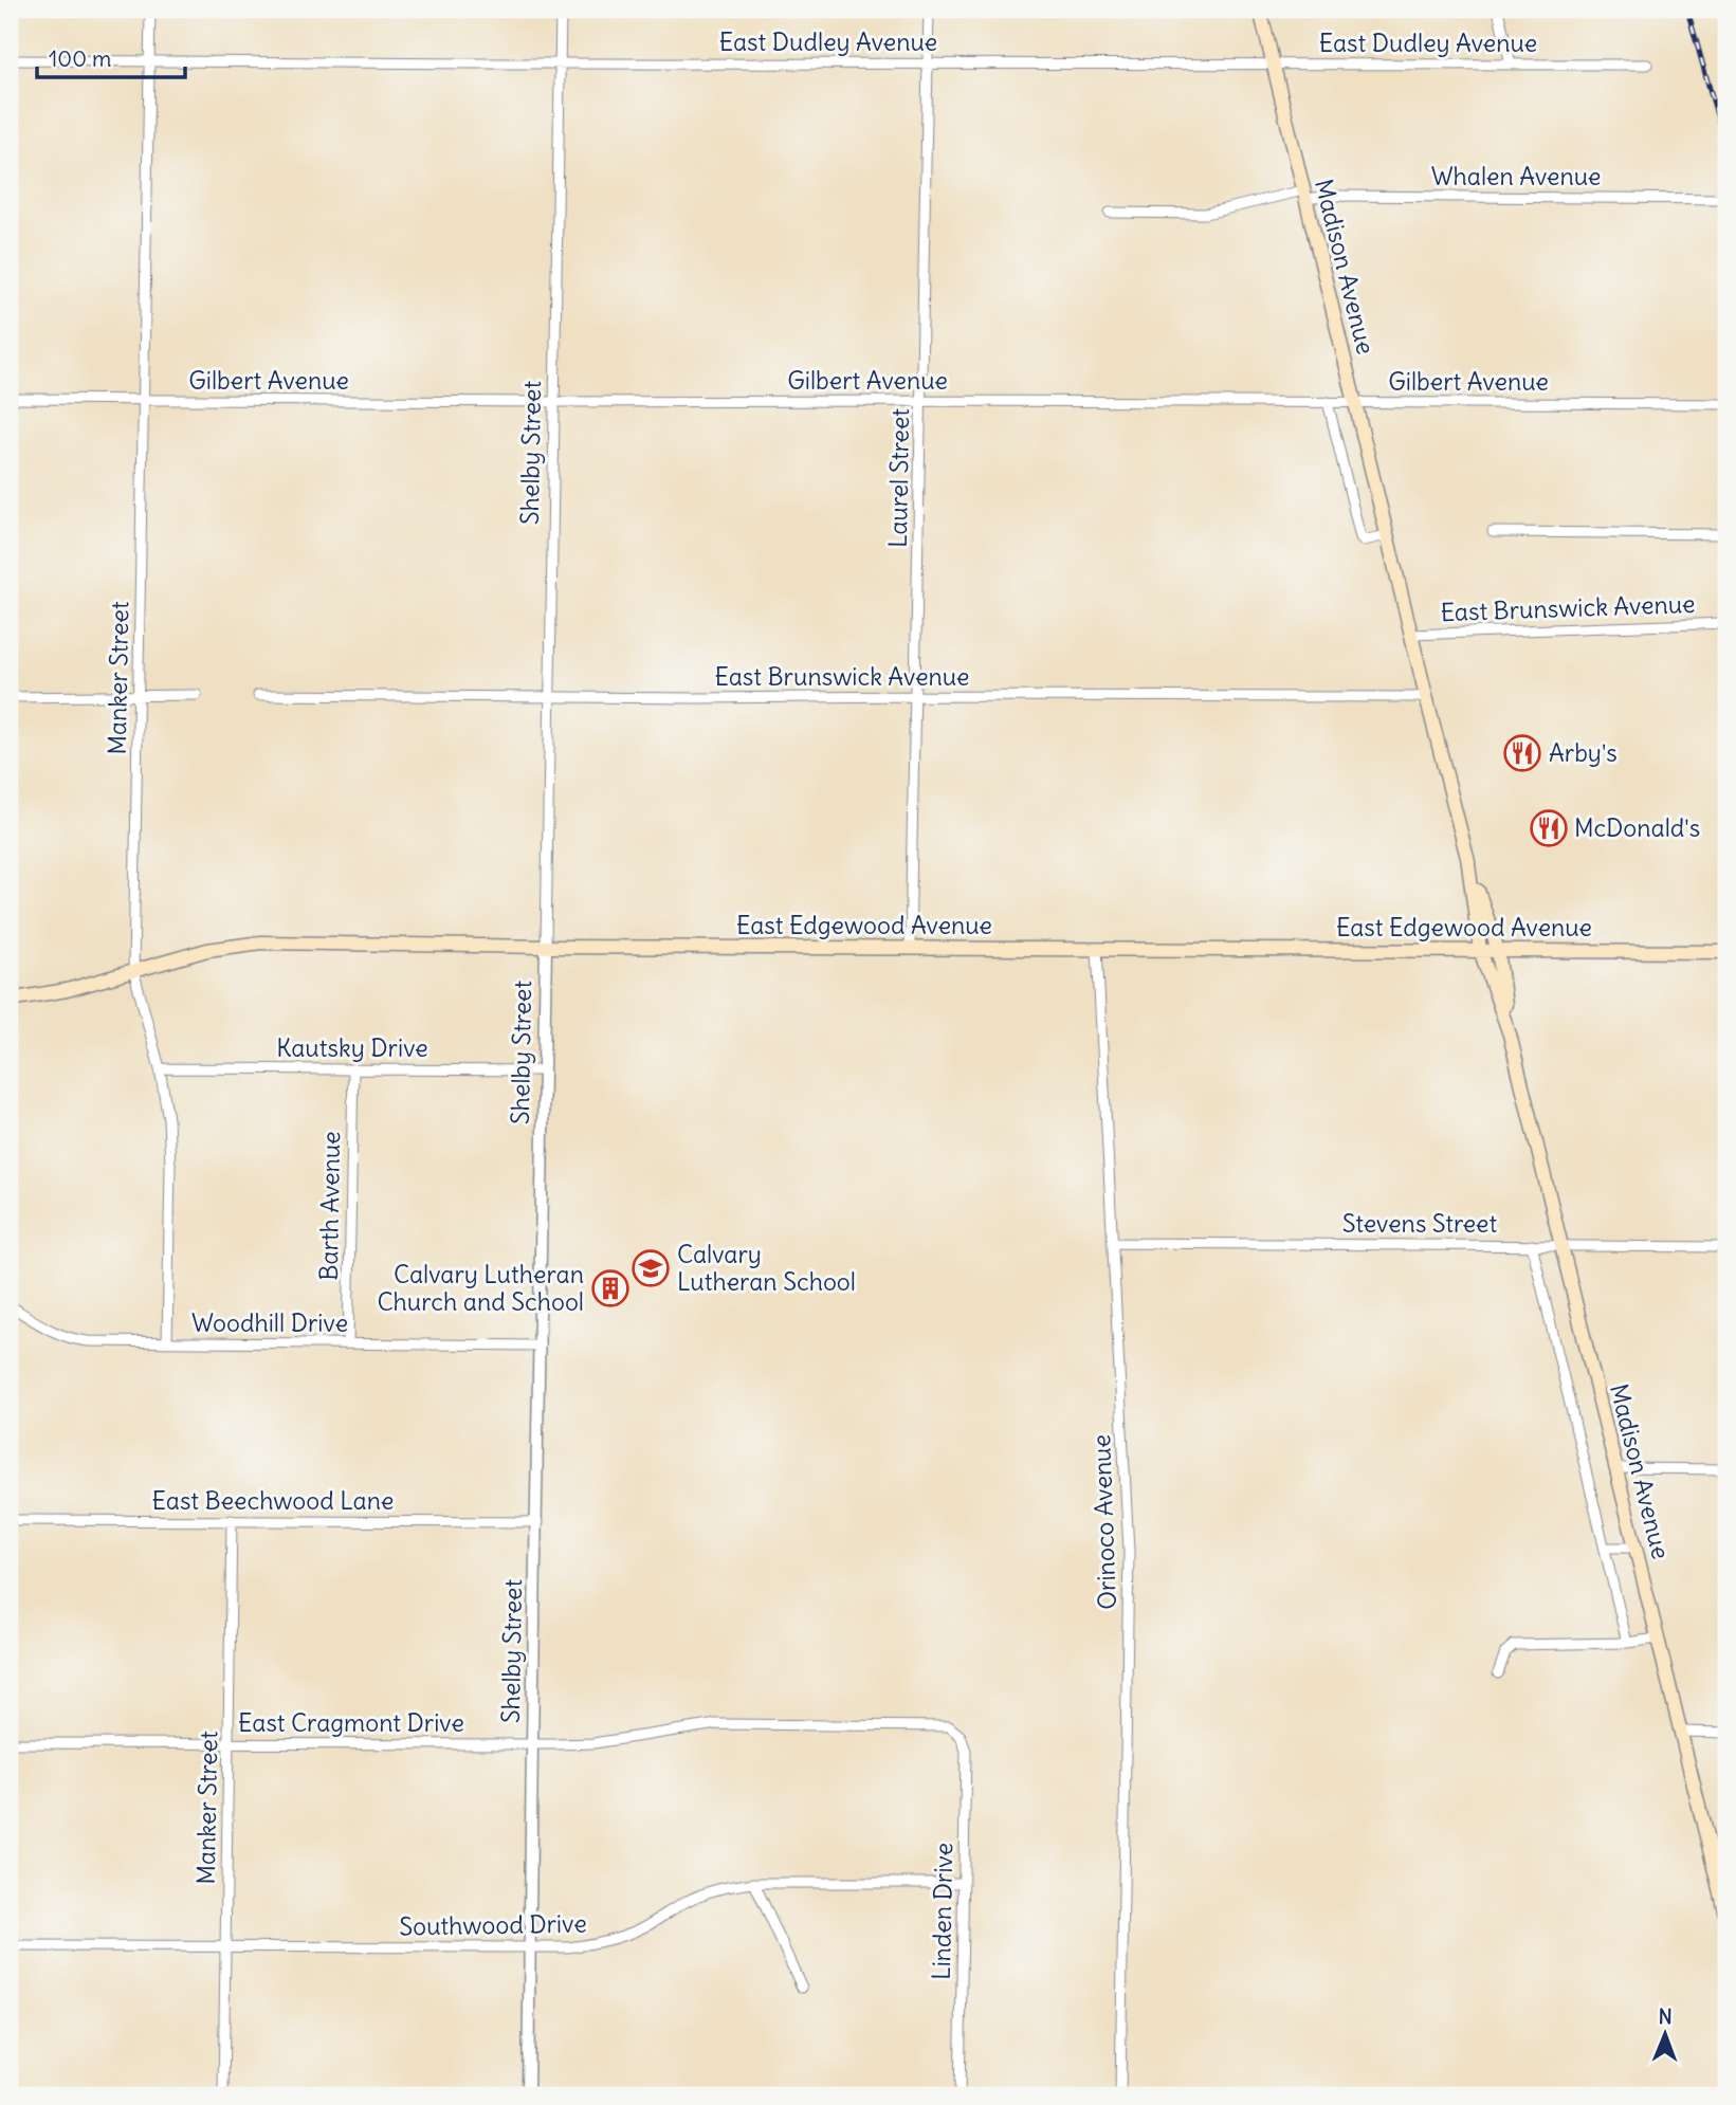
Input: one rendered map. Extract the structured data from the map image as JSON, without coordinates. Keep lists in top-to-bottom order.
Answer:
{
  "streets": {
    "main road": ["Madison Avenue", "East Edgewood Avenue"],
    "street": [
      "East Dudley Avenue",
      "Whalen Avenue",
      "Gilbert Avenue",
      "Shelby Street",
      "Laurel Street",
      "East Brunswick Avenue",
      "Manker Street",
      "Kautsky Drive",
      "Barth Avenue",
      "Stevens Street",
      "Woodhill Drive",
      "East Beechwood Lane",
      "Orinoco Avenue",
      "East Cragmont Drive",
      "Linden Drive",
      "Southwood Drive"
    ]
  },
  "crossings": [
    ["East Dudley Avenue", "Madison Avenue"],
    ["East Dudley Avenue", "Shelby Street"],
    ["East Dudley Avenue", "Laurel Street"],
    ["East Dudley Avenue", "Manker Street"],
    ["Whalen Avenue", "Madison Avenue"],
    ["Madison Avenue", "Gilbert Avenue"],
    ["Madison Avenue", "East Brunswick Avenue"],
    ["Madison Avenue", "East Edgewood Avenue"],
    ["Madison Avenue", "Stevens Street"],
    ["Gilbert Avenue", "Shelby Street"],
    ["Gilbert Avenue", "Laurel Street"],
    ["Gilbert Avenue", "Manker Street"],
    ["Shelby Street", "East Brunswick Avenue"],
    ["Shelby Street", "East Edgewood Avenue"],
    ["Shelby Street", "Kautsky Drive"],
    ["Shelby Street", "Woodhill Drive"],
    ["Shelby Street", "East Beechwood Lane"],
    ["Shelby Street", "East Cragmont Drive"],
    ["Shelby Street", "Southwood Drive"],
    ["Laurel Street", "East Brunswick Avenue"],
    ["Laurel Street", "East Edgewood Avenue"],
    ["Manker Street", "East Edgewood Avenue"],
    ["Manker Street", "Kautsky Drive"],
    ["Manker Street", "Woodhill Drive"],
    ["Manker Street", "East Beechwood Lane"],
    ["Manker Street", "East Cragmont Drive"],
    ["Manker Street", "Southwood Drive"],
    ["East Edgewood Avenue", "Orinoco Avenue"],
    ["Kautsky Drive", "Barth Avenue"],
    ["Barth Avenue", "Woodhill Drive"],
    ["Stevens Street", "Orinoco Avenue"],
    ["East Cragmont Drive", "Linden Drive"],
    ["Linden Drive", "Southwood Drive"]
  ],
  "places": {
    "restaurant": ["Arby's", "McDonald's"],
    "school or university": ["Calvary Lutheran School"],
    "building": ["Calvary Lutheran Church and School"]
  },
  "scale_bar": "100 m",
  "north": "top"
}
